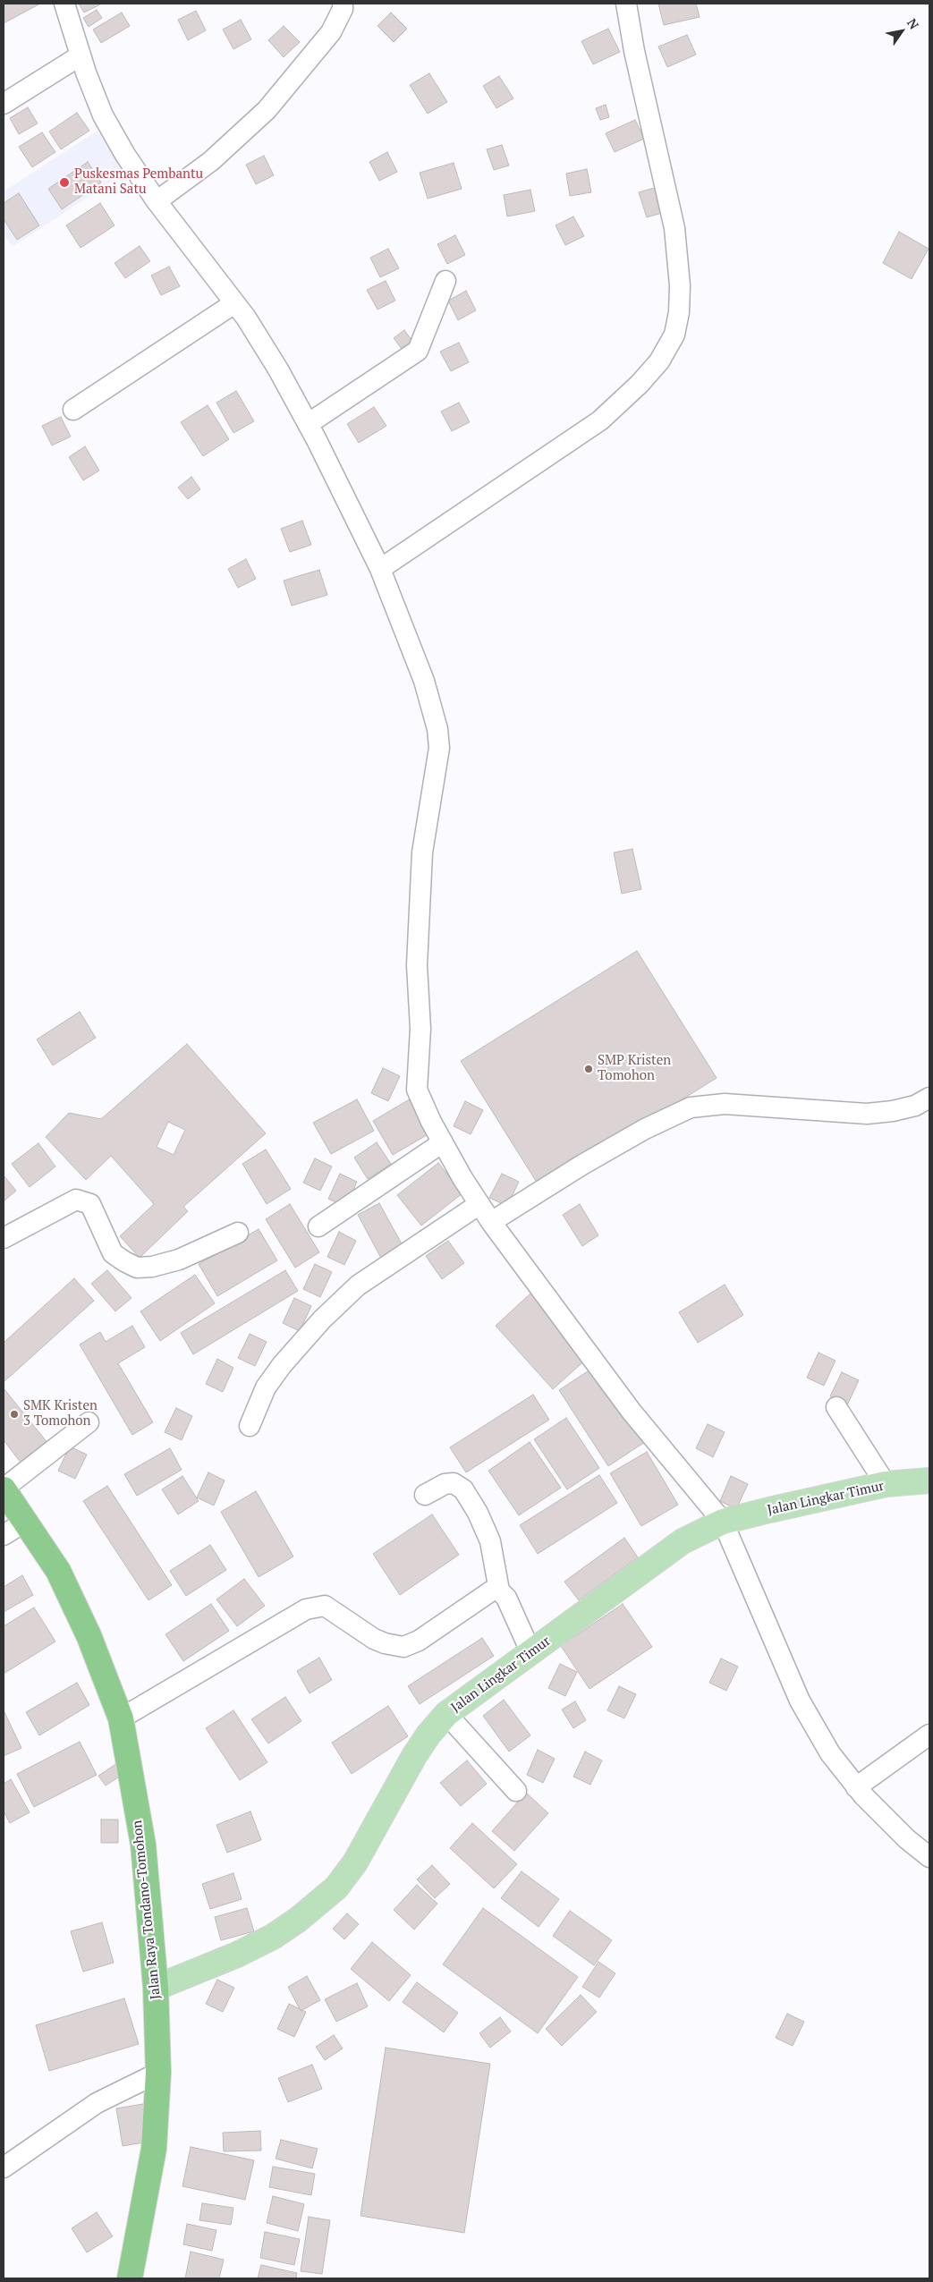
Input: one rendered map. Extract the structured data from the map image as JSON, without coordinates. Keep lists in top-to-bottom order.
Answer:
{
  "streets": {
    "highway": ["Jalan Raya Tondano-Tomohon"],
    "main road": ["Jalan Lingkar Timur"]
  },
  "crossings": [
    ["Jalan Lingkar Timur", "Jalan Raya Tondano-Tomohon"]
  ],
  "places": ["Puskesmas Pembantu Matani Satu", "SMP Kristen Tomohon", "SMK Kristen 3 Tomohon"],
  "north": "top right"
}
